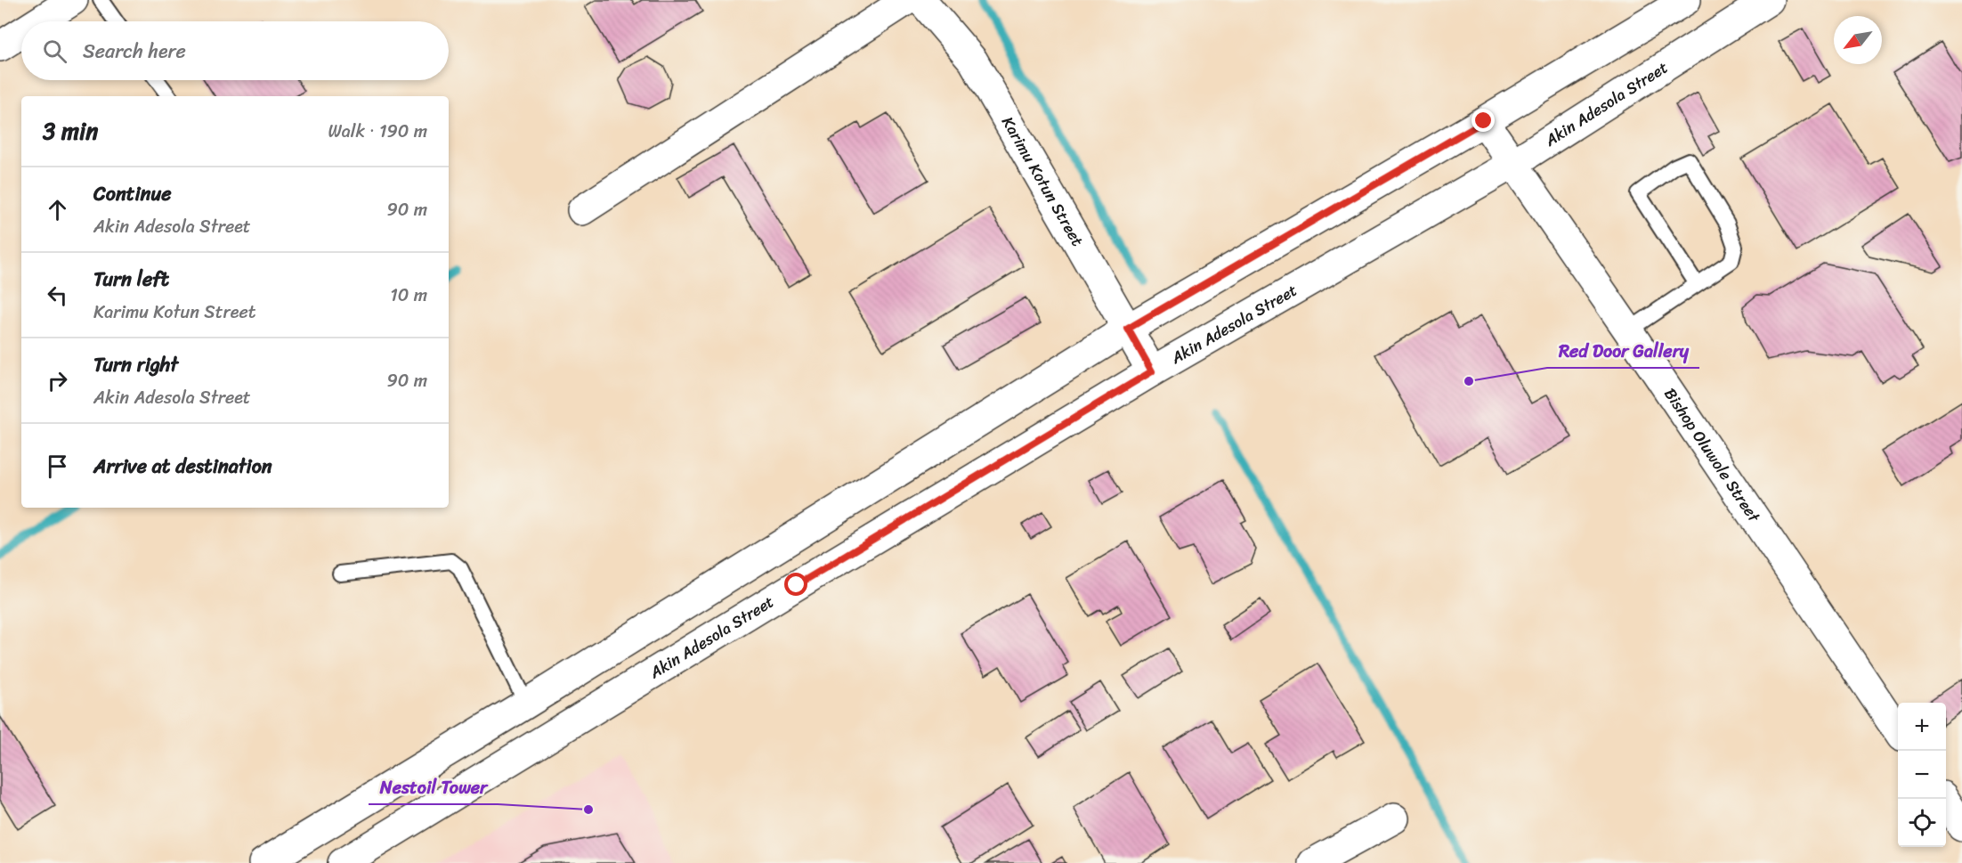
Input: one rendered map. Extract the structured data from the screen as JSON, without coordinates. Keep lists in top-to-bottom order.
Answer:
{
  "streets": {
    "main road": ["Akin Adesola Street", "Karimu Kotun Street", "Bishop Oluwole Street"]
  },
  "crossings": [
    ["Akin Adesola Street", "Karimu Kotun Street"],
    ["Akin Adesola Street", "Bishop Oluwole Street"]
  ],
  "places": ["Red Door Gallery", "Nestoil Tower"],
  "north": "bottom left",
  "page": {
    "search": "Search here",
    "heading": ["3 min", "Walk · 190 m"],
    "list": [
      ["Continue", "Akin Adesola Street", "90 m"],
      ["Turn left", "Karimu Kotun Street", "10 m"],
      ["Turn right", "Akin Adesola Street", "90 m"],
      "Arrive at destination"
    ],
    "map_buttons": ["+", "−"]
  }
}
